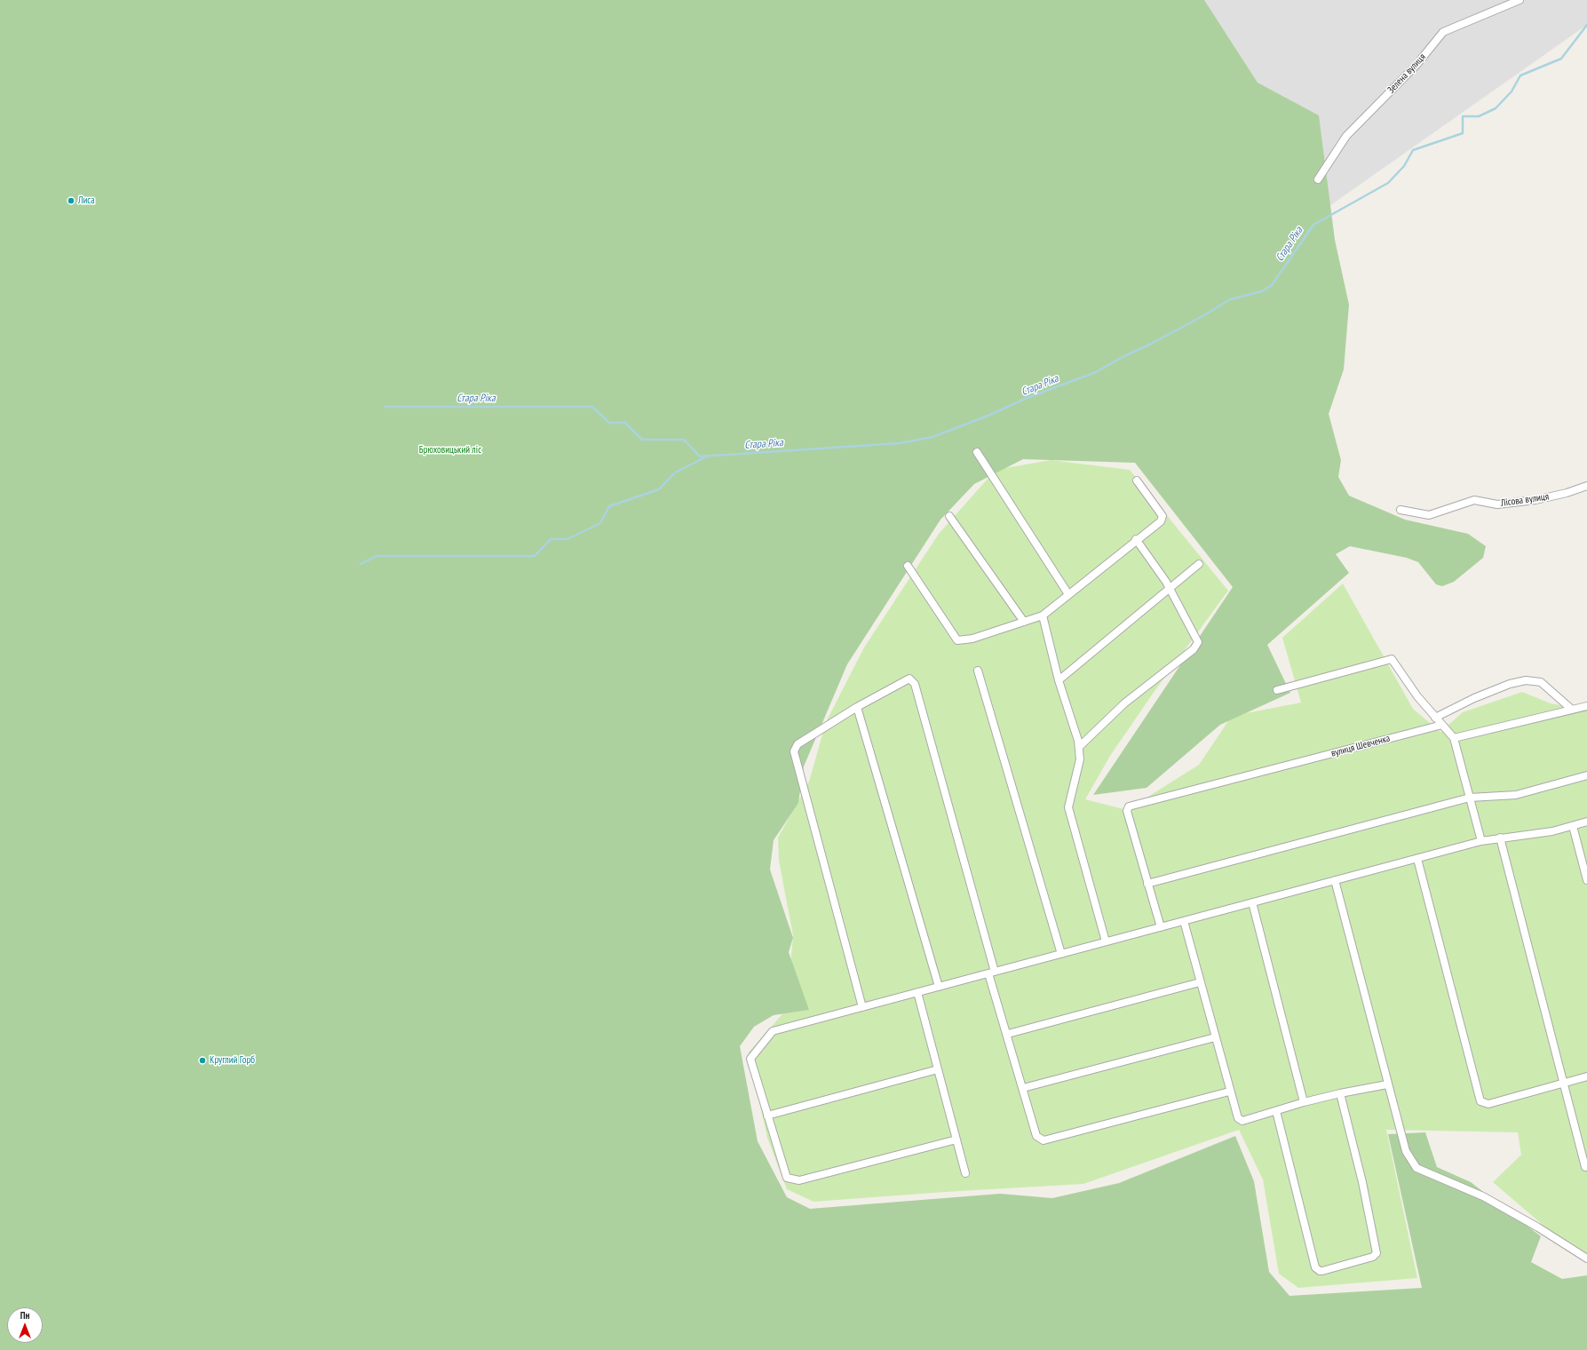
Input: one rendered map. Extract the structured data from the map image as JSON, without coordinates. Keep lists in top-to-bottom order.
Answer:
{
  "streets": {
    "street": ["Зелена вулиця", "Лісова вулиця", "вулиця Шевченка"]
  },
  "water": ["Стара Ріка"],
  "parks": ["Брюховицький ліс"],
  "places": ["Лиса", "Круглий Горб"],
  "north": "top"
}
